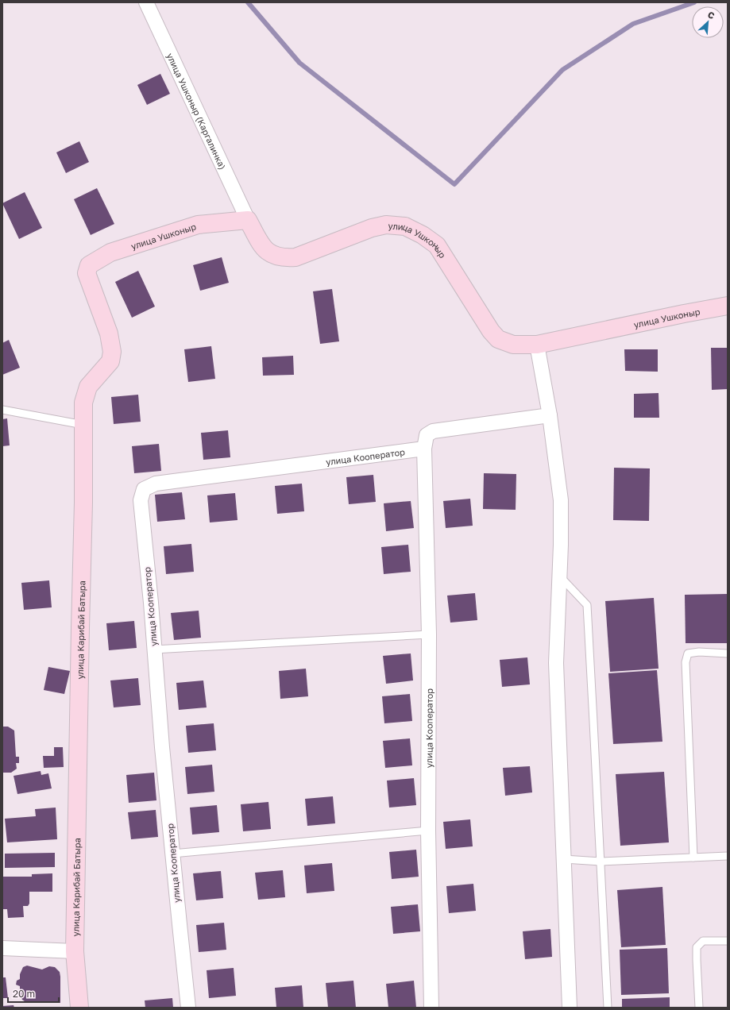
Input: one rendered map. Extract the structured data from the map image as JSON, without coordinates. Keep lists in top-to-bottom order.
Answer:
{
  "streets": {
    "street": [
      "улица Ушконыр (Каргалинка)",
      "улица Ушконыр",
      "улица Кооператор",
      "улица Карибай Батыра"
    ]
  },
  "crossings": [
    ["улица Ушконыр (Каргалинка)", "улица Ушконыр"],
    ["улица Ушконыр", "улица Карибай Батыра"]
  ],
  "scale_bar": "20 m",
  "north": "top right"
}
